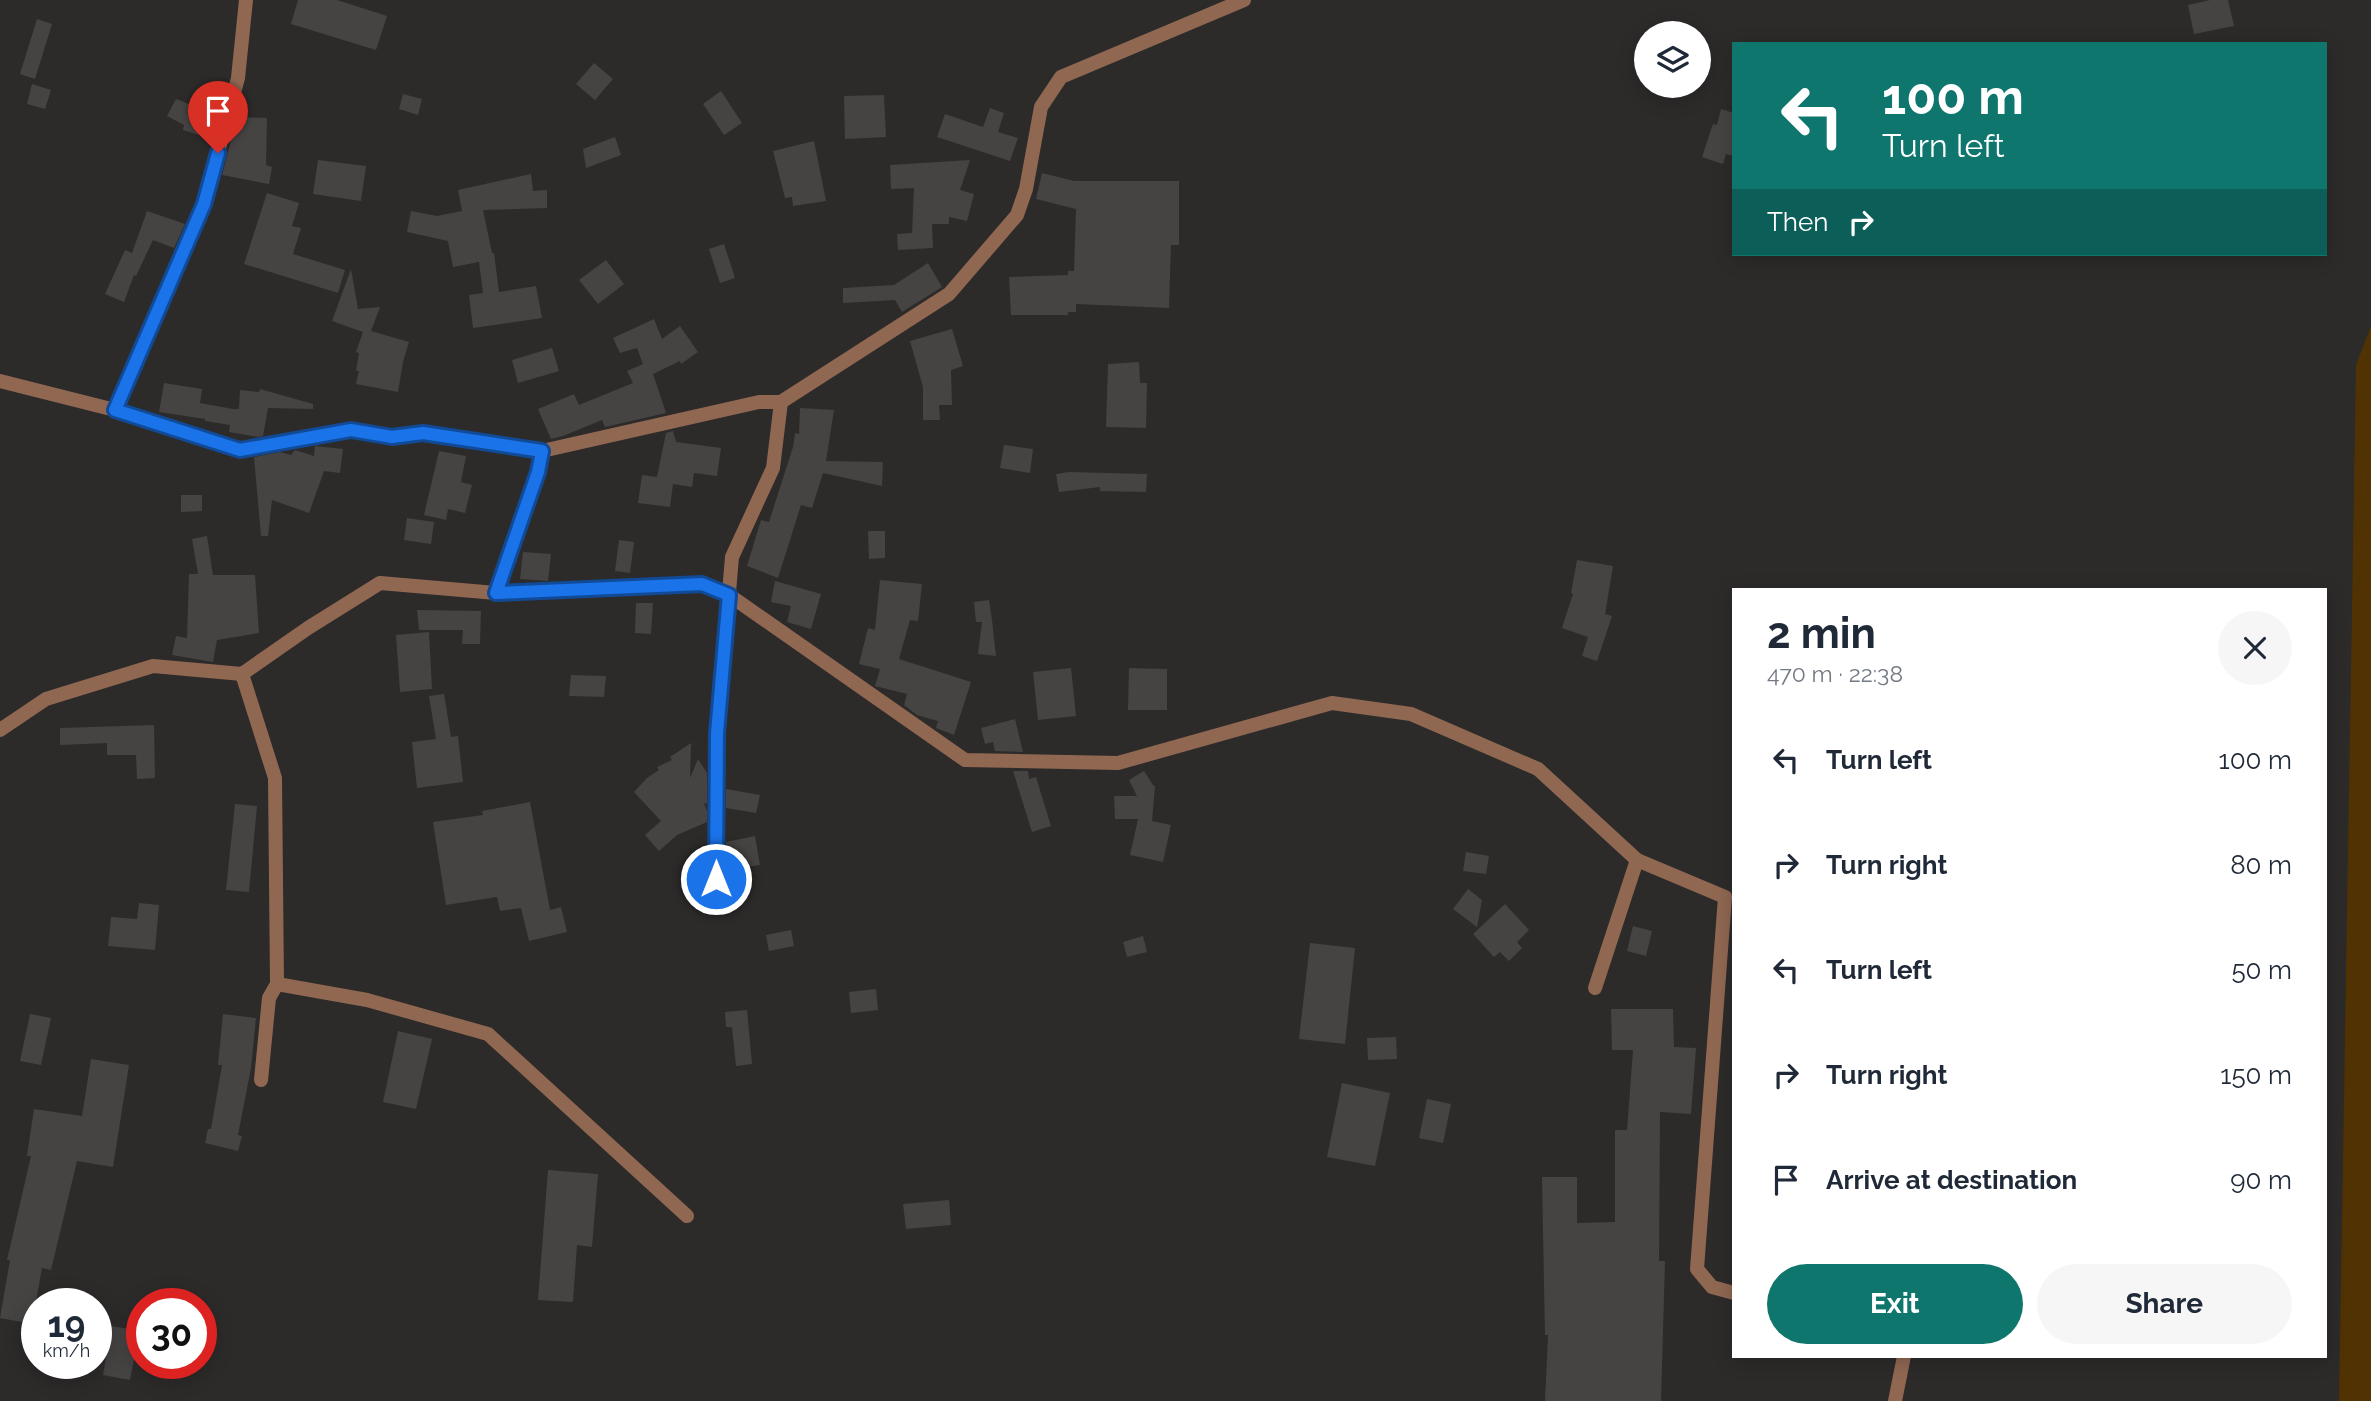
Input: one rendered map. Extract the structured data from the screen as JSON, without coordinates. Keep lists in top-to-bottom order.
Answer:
{
  "page": {
    "turn": ["100 m", "Turn left"],
    "then": "Then",
    "heading": ["2 min", "470 m · 22:38"],
    "list": [
      {
        "name": "Turn left",
        "value": "100 m"
      },
      {
        "name": "Turn right",
        "value": "80 m"
      },
      {
        "name": "Turn left",
        "value": "50 m"
      },
      {
        "name": "Turn right",
        "value": "150 m"
      },
      {
        "name": "Arrive at destination",
        "value": "90 m"
      }
    ],
    "buttons": ["Exit", "Share"],
    "speed": "19 km/h",
    "limit": "30"
  }
}
